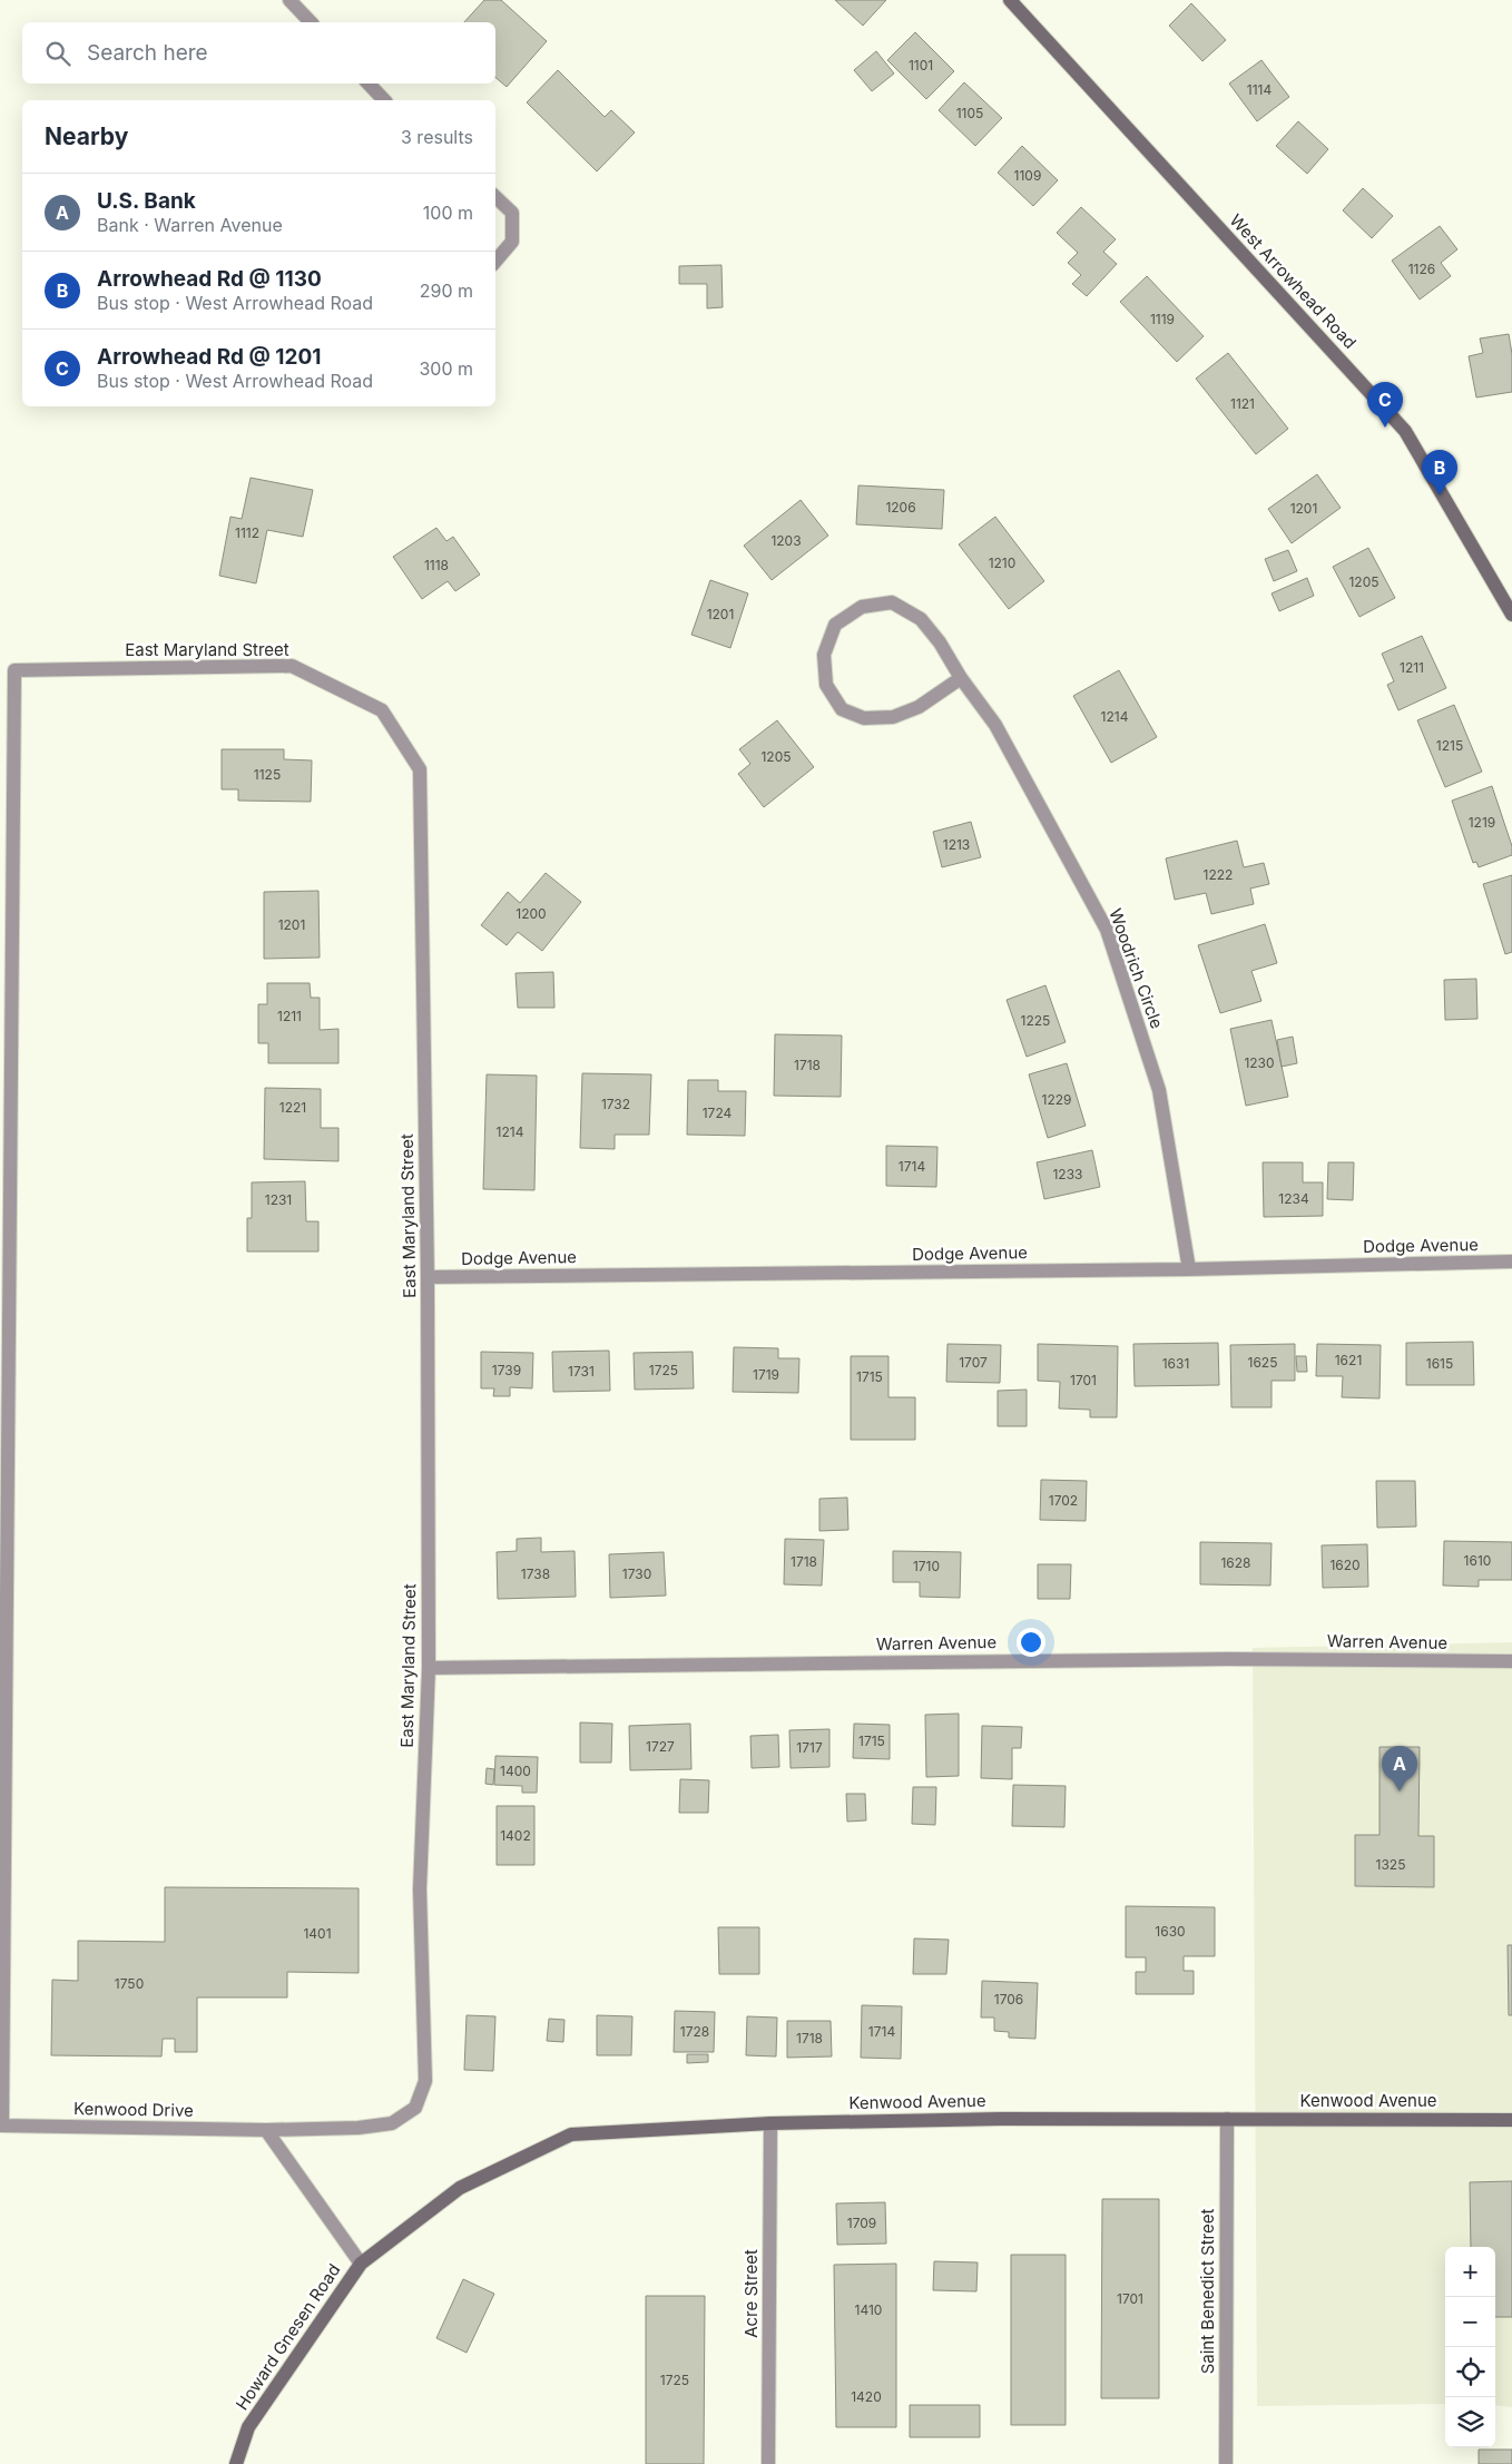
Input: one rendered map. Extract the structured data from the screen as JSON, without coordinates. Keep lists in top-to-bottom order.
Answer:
{
  "streets": {
    "main road": ["West Arrowhead Road", "Kenwood Avenue", "Howard Gnesen Road"],
    "street": [
      "East Maryland Street",
      "Woodrich Circle",
      "Dodge Avenue",
      "Warren Avenue",
      "Kenwood Drive",
      "Saint Benedict Street",
      "Acre Street"
    ]
  },
  "crossings": [
    ["East Maryland Street", "Dodge Avenue"],
    ["East Maryland Street", "Warren Avenue"],
    ["East Maryland Street", "Kenwood Drive"],
    ["Woodrich Circle", "Dodge Avenue"],
    ["Kenwood Avenue", "Saint Benedict Street"],
    ["Kenwood Avenue", "Acre Street"],
    ["Kenwood Avenue", "Howard Gnesen Road"]
  ],
  "house_numbers": [
    "1101",
    "1114",
    "1105",
    "1109",
    "1126",
    "1119",
    "1121",
    "1206",
    "1201",
    "1112",
    "1203",
    "1210",
    "1118",
    "1205",
    "1201",
    "1211",
    "1214",
    "1215",
    "1205",
    "1125",
    "1219",
    "1213",
    "1222",
    "1200",
    "1201",
    "1211",
    "1225",
    "1230",
    "1718",
    "1229",
    "1732",
    "1221",
    "1724",
    "1214",
    "1714",
    "1233",
    "1234",
    "1231",
    "1621",
    "1707",
    "1625",
    "1631",
    "1615",
    "1739",
    "1725",
    "1731",
    "1719",
    "1715",
    "1701",
    "1702",
    "1610",
    "1718",
    "1628",
    "1620",
    "1710",
    "1738",
    "1730",
    "1715",
    "1727",
    "1717",
    "1400",
    "1402",
    "1325",
    "1630",
    "1401",
    "1750",
    "1706",
    "1728",
    "1714",
    "1718",
    "1709",
    "1701",
    "1410",
    "1725",
    "1420"
  ],
  "page": {
    "search": "Search here",
    "heading": ["Nearby", "3 results"],
    "list": [
      {
        "mark": "A",
        "name": "U.S. Bank",
        "note": "Bank · Warren Avenue",
        "value": "100 m"
      },
      {
        "mark": "B",
        "name": "Arrowhead Rd @ 1130",
        "note": "Bus stop · West Arrowhead Road",
        "value": "290 m"
      },
      {
        "mark": "C",
        "name": "Arrowhead Rd @ 1201",
        "note": "Bus stop · West Arrowhead Road",
        "value": "300 m"
      }
    ],
    "pins": ["C", "B", "A"],
    "map_buttons": ["+", "−"]
  }
}
